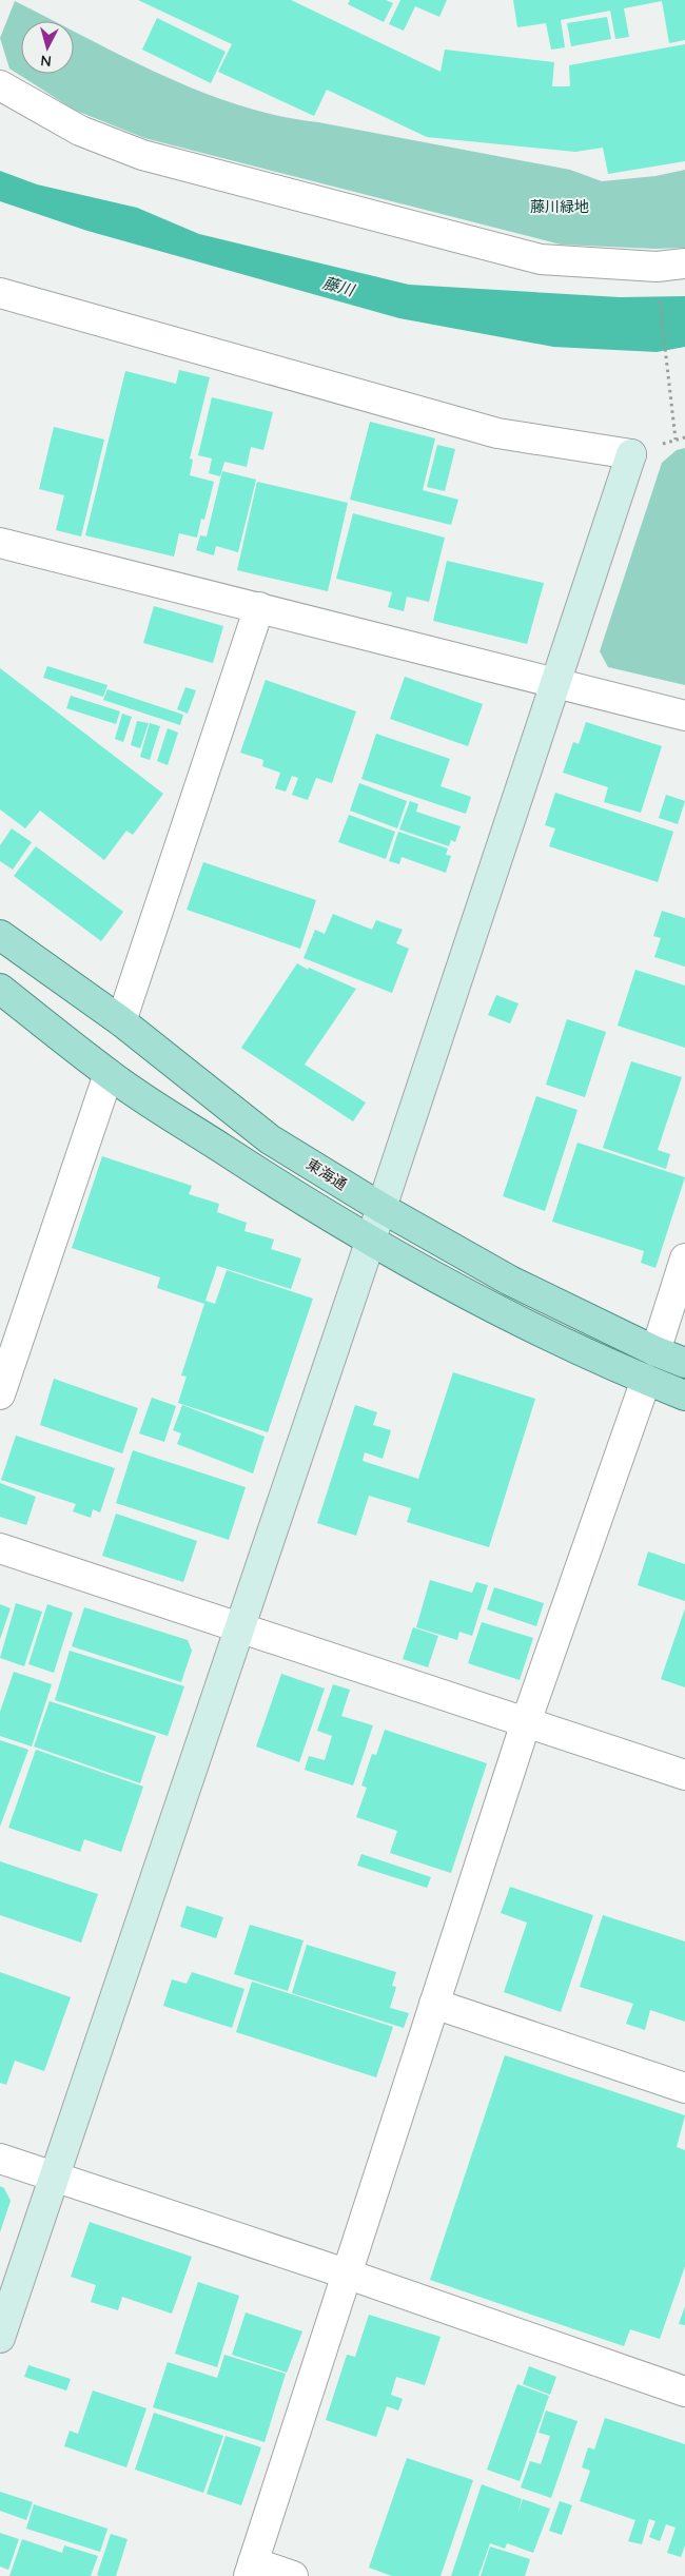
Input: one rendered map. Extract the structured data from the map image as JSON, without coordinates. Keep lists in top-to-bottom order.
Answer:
{
  "streets": {
    "main road": ["東海通"]
  },
  "water": ["藤川"],
  "parks": ["藤川緑地"],
  "north": "bottom"
}
